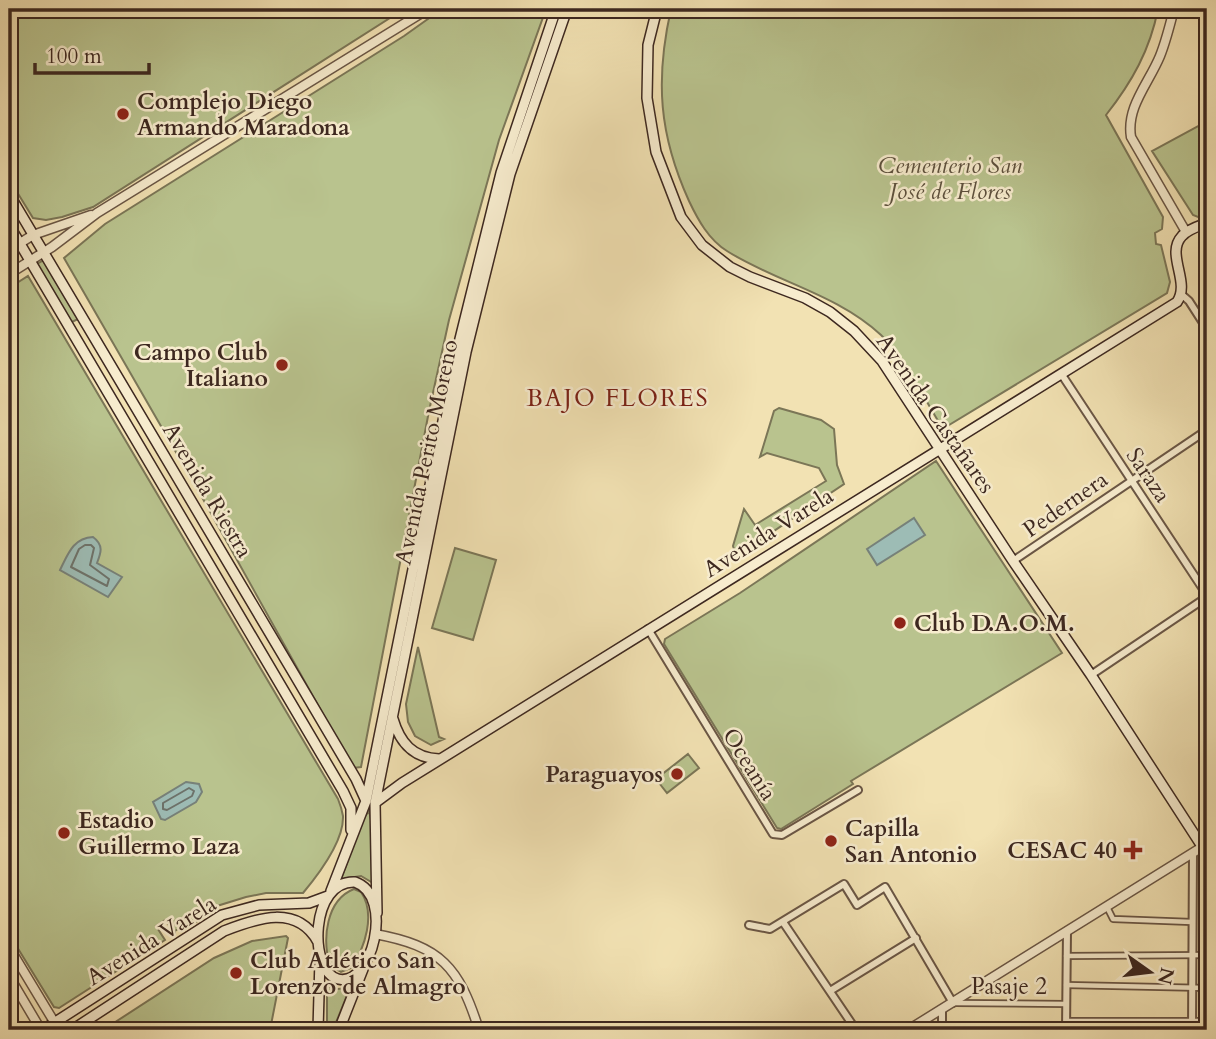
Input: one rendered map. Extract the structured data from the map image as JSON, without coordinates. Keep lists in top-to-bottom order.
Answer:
{
  "streets": {
    "main road": [
      "Avenida Castañares",
      "Avenida Perito Moreno",
      "Avenida Riestra",
      "Avenida Varela"
    ],
    "street": [
      "Saraza",
      "Pedernera",
      "Oceanía",
      "Pasaje 2"
    ]
  },
  "crossings": [
    ["Avenida Castañares", "Pedernera"],
    ["Avenida Castañares", "Avenida Varela"],
    ["Avenida Perito Moreno", "Avenida Riestra"],
    ["Avenida Perito Moreno", "Avenida Varela"],
    ["Saraza", "Pedernera"],
    ["Saraza", "Avenida Varela"],
    ["Avenida Riestra", "Avenida Varela"],
    ["Avenida Varela", "Oceanía"]
  ],
  "districts": ["BAJO FLORES"],
  "parks": ["Cementerio San José de Flores"],
  "places": {
    "other": [
      "Complejo Diego Armando Maradona",
      "Campo Club Italiano",
      "Club D.A.O.M.",
      "Paraguayos",
      "Estadio Guillermo Laza",
      "Capilla San Antonio",
      "Club Atlético San Lorenzo de Almagro"
    ],
    "health": ["CESAC 40"]
  },
  "scale_bar": "100 m",
  "north": "right"
}
